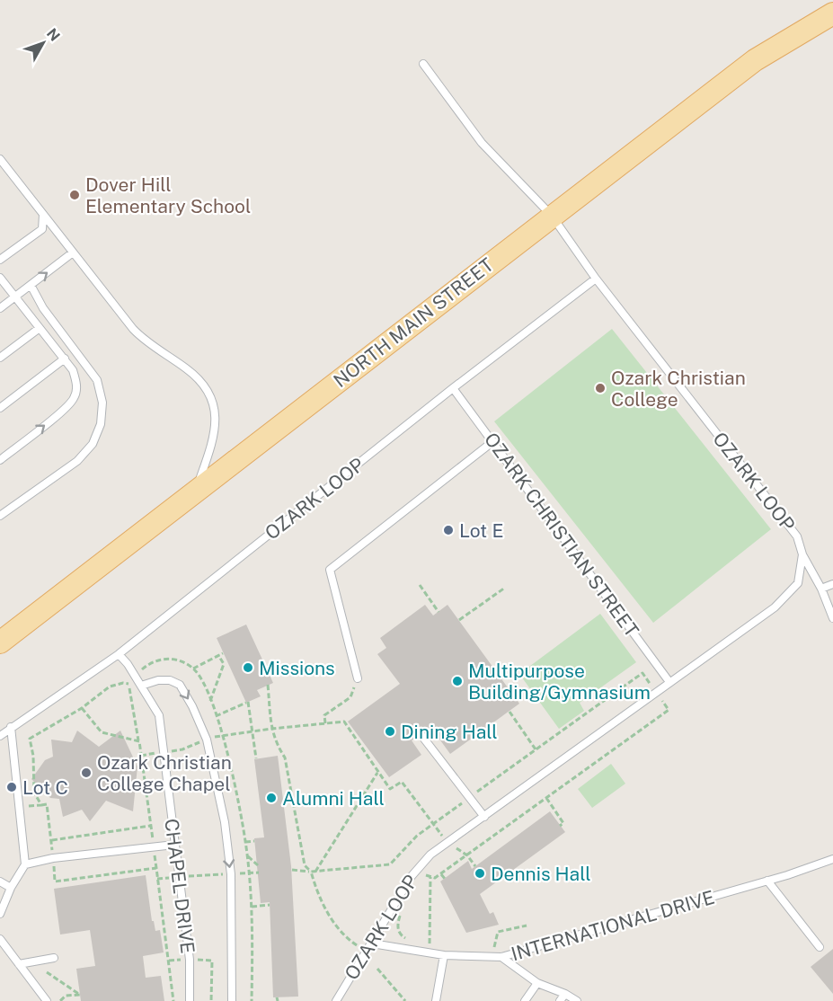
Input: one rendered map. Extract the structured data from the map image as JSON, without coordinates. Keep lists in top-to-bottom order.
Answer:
{
  "streets": {
    "main road": ["NORTH MAIN STREET"],
    "lane": [
      "OZARK LOOP",
      "OZARK CHRISTIAN STREET",
      "CHAPEL DRIVE",
      "INTERNATIONAL DRIVE"
    ]
  },
  "crossings": [
    ["OZARK LOOP", "OZARK CHRISTIAN STREET"],
    ["OZARK LOOP", "CHAPEL DRIVE"],
    ["OZARK LOOP", "INTERNATIONAL DRIVE"]
  ],
  "places": [
    "Dover Hill Elementary School",
    "Ozark Christian College",
    "Lot E",
    "Missions",
    "Multipurpose Building/Gymnasium",
    "Dining Hall",
    "Ozark Christian College Chapel",
    "Lot C",
    "Alumni Hall",
    "Dennis Hall"
  ],
  "north": "top right"
}
